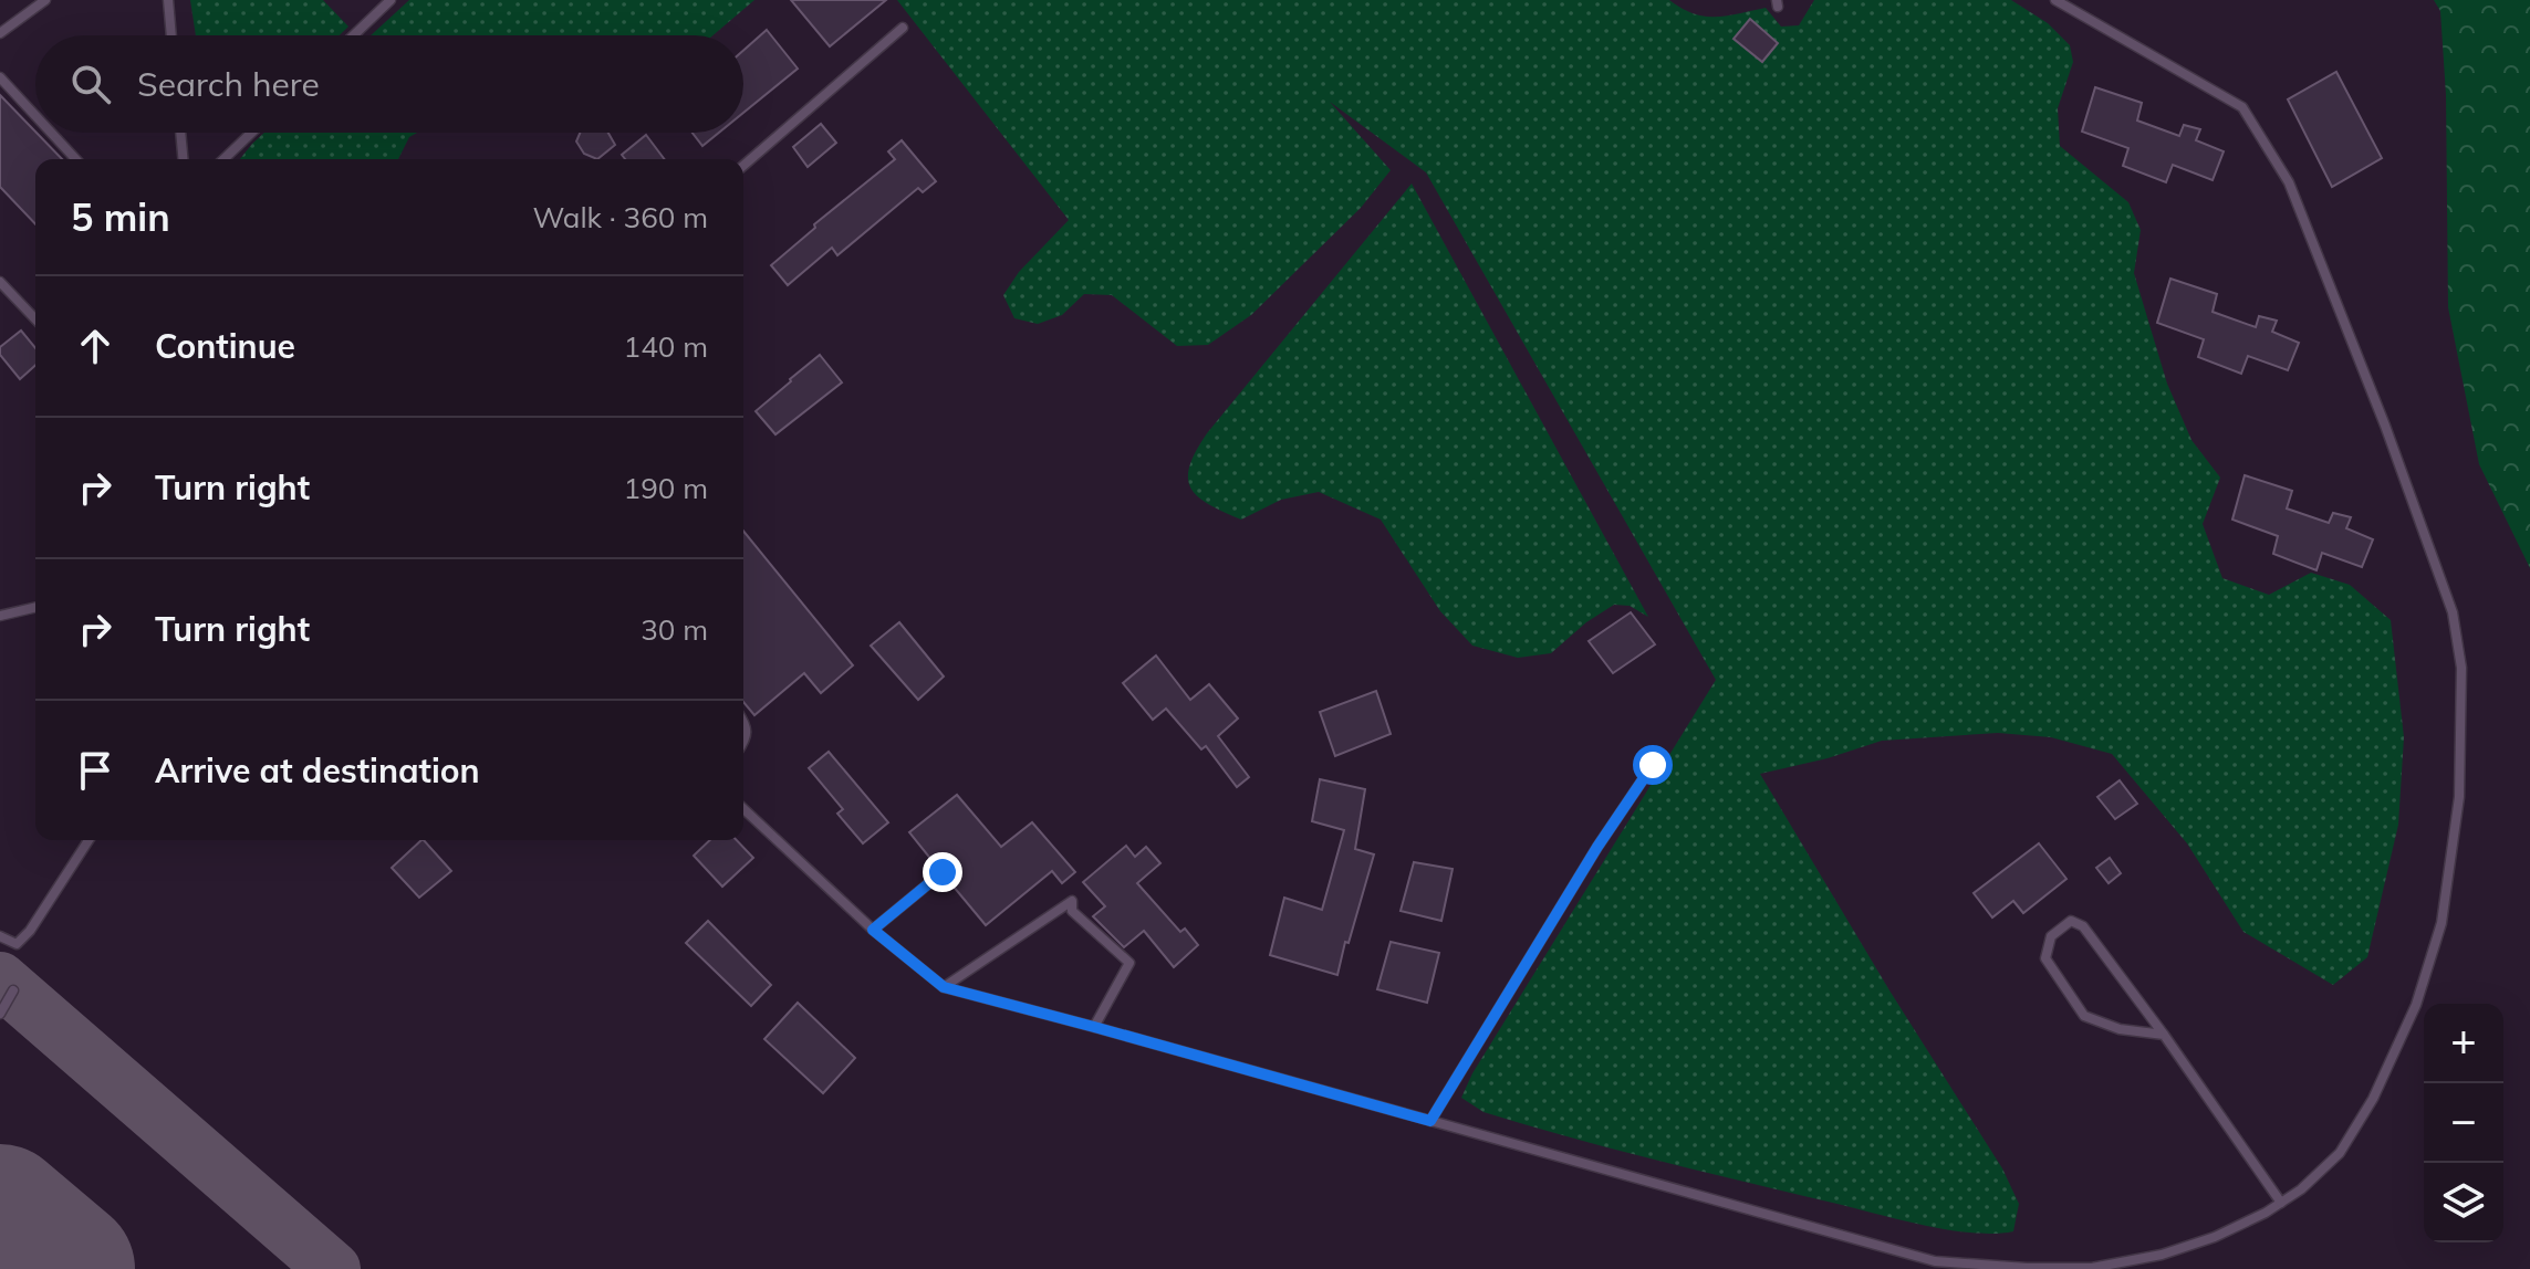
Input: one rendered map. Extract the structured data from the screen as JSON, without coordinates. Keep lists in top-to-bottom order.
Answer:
{
  "page": {
    "search": "Search here",
    "heading": ["5 min", "Walk · 360 m"],
    "list": [
      ["Continue", "140 m"],
      ["Turn right", "190 m"],
      ["Turn right", "30 m"],
      "Arrive at destination"
    ],
    "map_buttons": ["+", "−"]
  }
}
